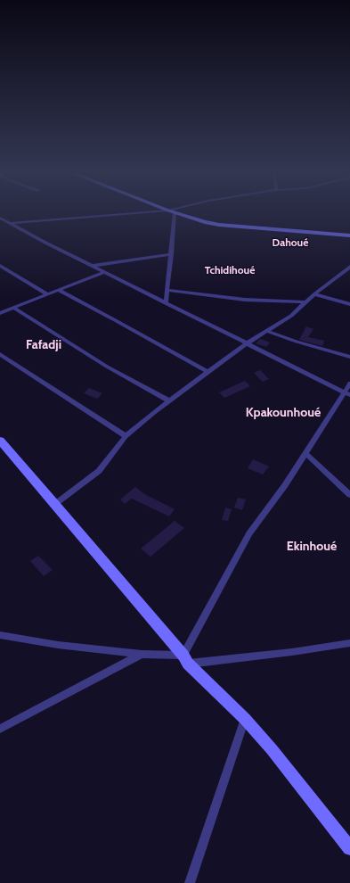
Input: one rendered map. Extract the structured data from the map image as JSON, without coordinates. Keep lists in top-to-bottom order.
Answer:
{
  "districts": [
    "Dahoué",
    "Tchidihoué",
    "Fafadji",
    "Kpakounhoué",
    "Ekinhoué"
  ]
}
